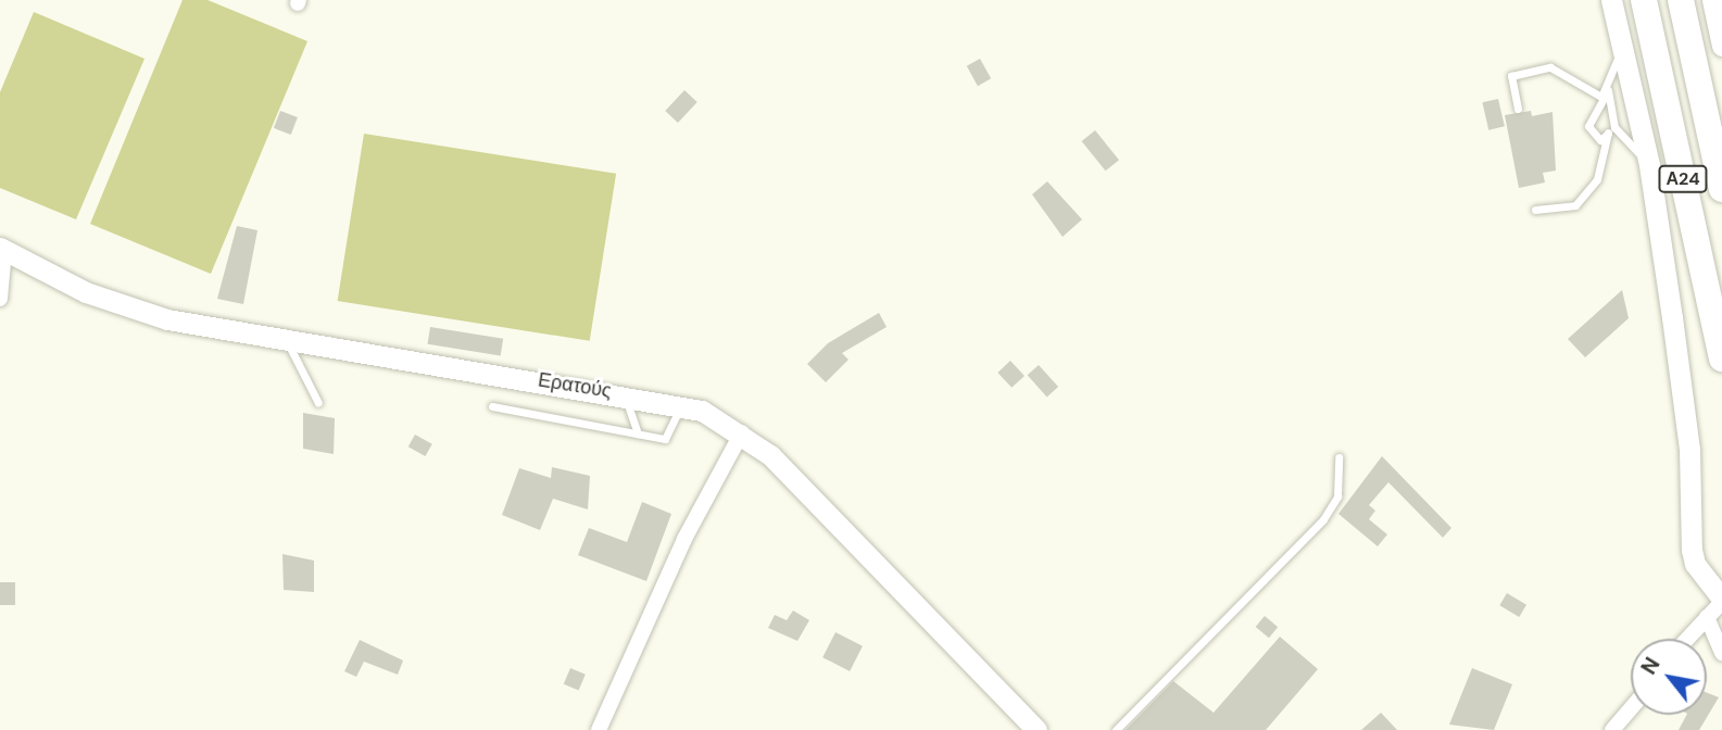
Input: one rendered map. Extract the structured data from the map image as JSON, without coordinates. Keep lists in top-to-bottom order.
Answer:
{
  "streets": {
    "highway": ["Α24"],
    "street": ["Ερατούς"]
  },
  "north": "top left"
}
